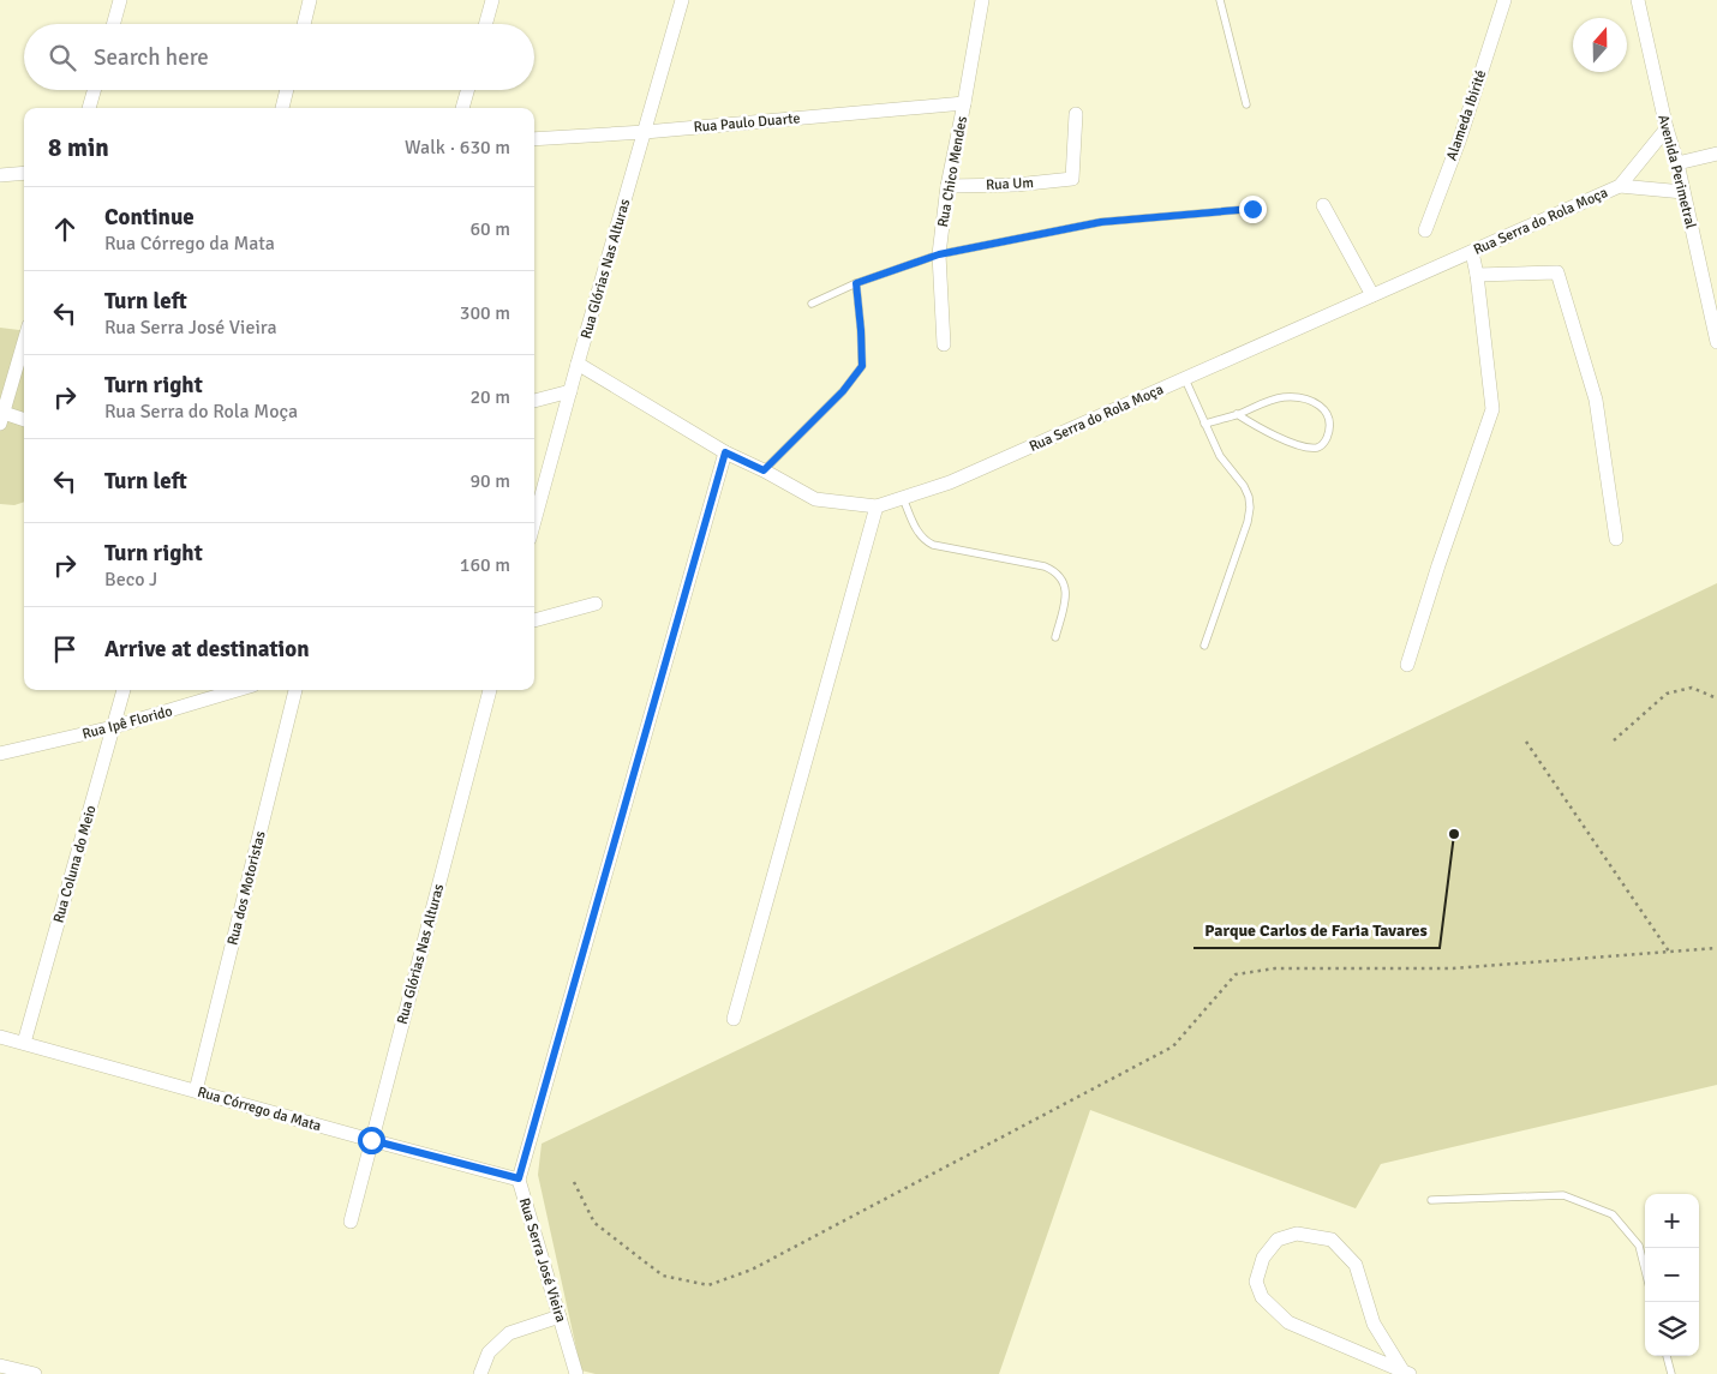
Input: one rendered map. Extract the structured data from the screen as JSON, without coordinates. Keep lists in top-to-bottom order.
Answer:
{
  "streets": {
    "street": [
      "Alameda Ibirité",
      "Rua Paulo Duarte",
      "Rua Chico Mendes",
      "Avenida Perimetral",
      "Rua Um",
      "Rua Serra do Rola Moça",
      "Rua Glórias Nas Alturas",
      "Rua Ipê Florido",
      "Rua Coluna do Meio",
      "Rua dos Motoristas",
      "Rua Córrego da Mata",
      "Rua Serra José Vieira"
    ]
  },
  "crossings": [
    ["Rua Paulo Duarte", "Rua Chico Mendes"],
    ["Rua Paulo Duarte", "Rua Glórias Nas Alturas"],
    ["Rua Chico Mendes", "Rua Um"],
    ["Avenida Perimetral", "Rua Serra do Rola Moça"],
    ["Rua Serra do Rola Moça", "Rua Glórias Nas Alturas"],
    ["Rua Serra do Rola Moça", "Rua Serra José Vieira"],
    ["Rua Glórias Nas Alturas", "Rua Córrego da Mata"],
    ["Rua Ipê Florido", "Rua Coluna do Meio"],
    ["Rua Coluna do Meio", "Rua Córrego da Mata"],
    ["Rua dos Motoristas", "Rua Córrego da Mata"],
    ["Rua Córrego da Mata", "Rua Serra José Vieira"]
  ],
  "places": ["Parque Carlos de Faria Tavares"],
  "north": "top",
  "page": {
    "search": "Search here",
    "heading": ["8 min", "Walk · 630 m"],
    "list": [
      ["Continue", "Rua Córrego da Mata", "60 m"],
      ["Turn left", "Rua Serra José Vieira", "300 m"],
      ["Turn right", "Rua Serra do Rola Moça", "20 m"],
      ["Turn left", "90 m"],
      ["Turn right", "Beco J", "160 m"],
      "Arrive at destination"
    ],
    "map_buttons": ["+", "−"]
  }
}
